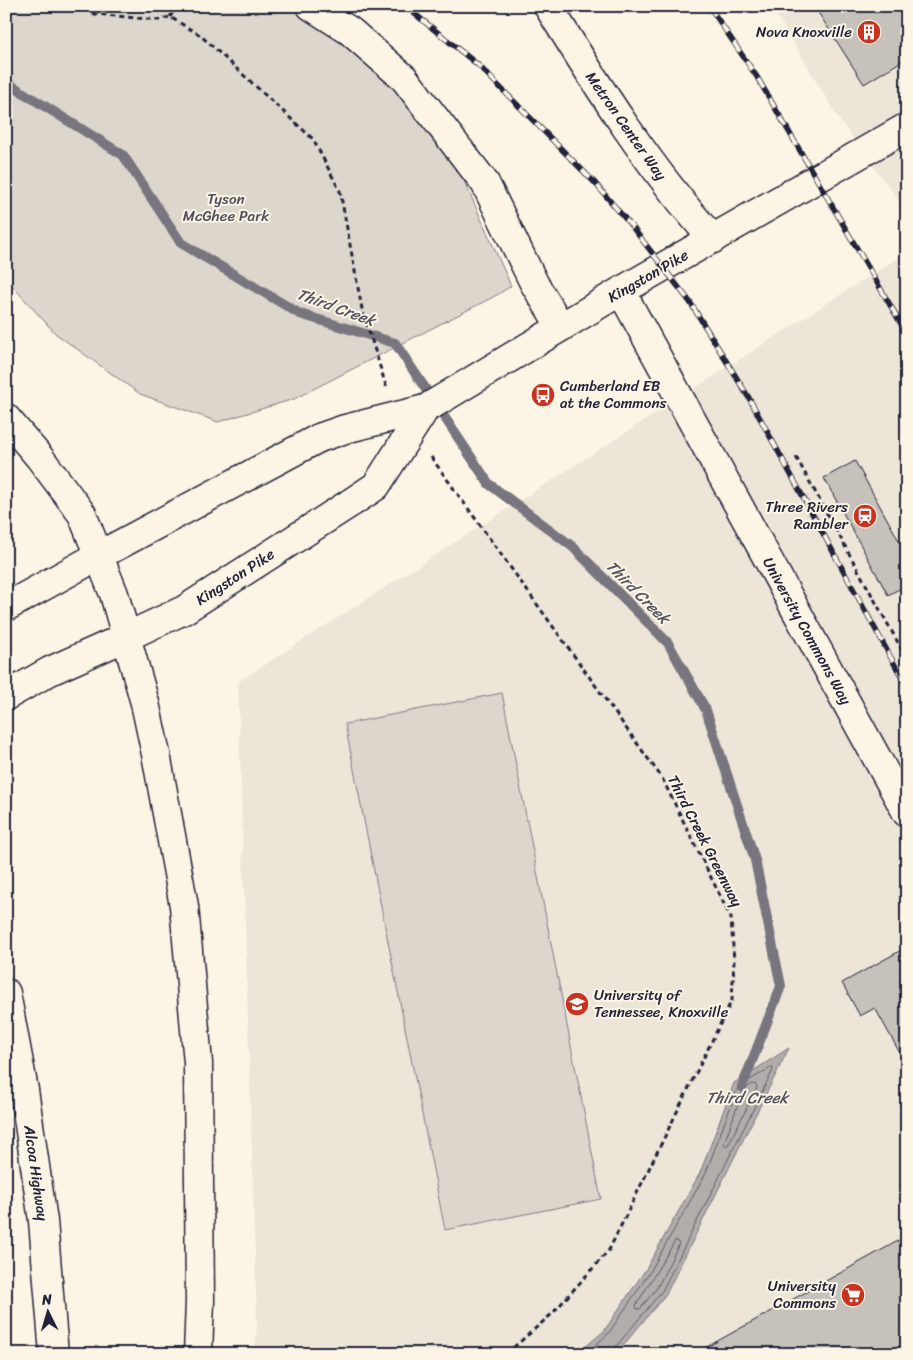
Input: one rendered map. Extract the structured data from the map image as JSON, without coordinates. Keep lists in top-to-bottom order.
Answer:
{
  "streets": {
    "main road": [
      "Metron Center Way",
      "Kingston Pike",
      "University Commons Way",
      "Alcoa Highway"
    ],
    "path": ["Third Creek Greenway"]
  },
  "crossings": [
    ["Metron Center Way", "Kingston Pike"],
    ["Kingston Pike", "University Commons Way"]
  ],
  "water": ["Third Creek"],
  "parks": ["Tyson McGhee Park"],
  "places": {
    "building": ["Nova Knoxville"],
    "bus stop": ["Cumberland EB at the Commons"],
    "station": ["Three Rivers Rambler"],
    "school or university": ["University of Tennessee, Knoxville"],
    "supermarket": ["University Commons"]
  },
  "north": "top"
}
